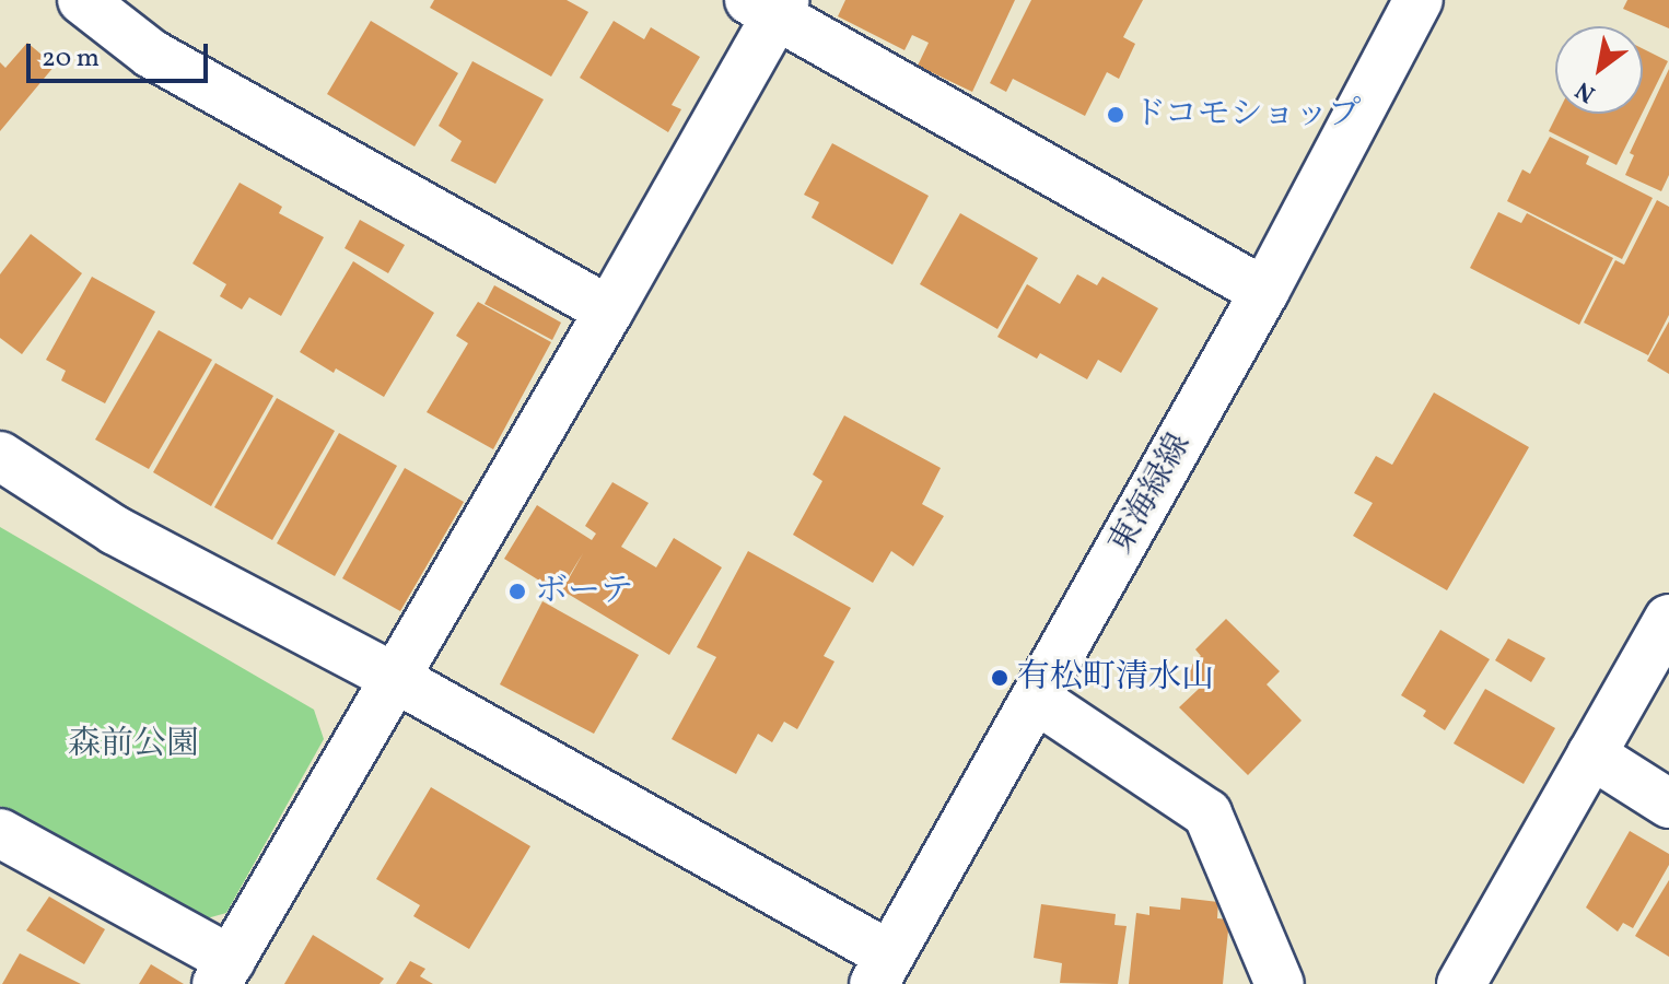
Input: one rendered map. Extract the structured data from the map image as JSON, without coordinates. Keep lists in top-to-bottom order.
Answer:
{
  "streets": {
    "street": ["東海緑線"]
  },
  "parks": ["森前公園"],
  "places": ["ドコモショップ", "ボーテ", "有松町清水山"],
  "scale_bar": "20 m",
  "north": "bottom left"
}
